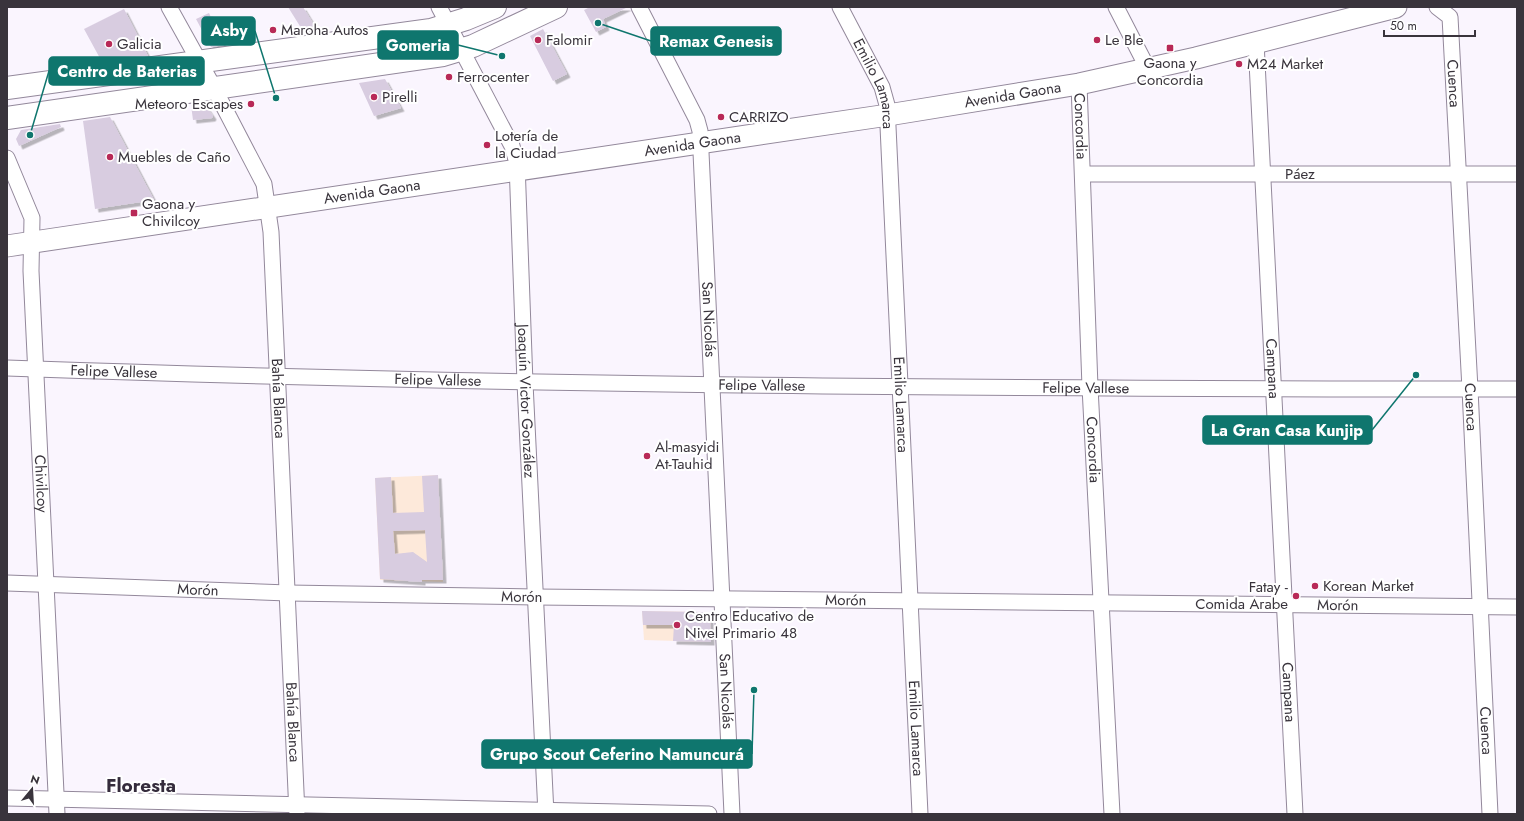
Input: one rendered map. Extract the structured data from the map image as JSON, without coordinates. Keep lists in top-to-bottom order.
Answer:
{
  "streets": {
    "main road": ["Avenida Gaona"],
    "street": [
      "Cuenca",
      "Emilio Lamarca",
      "Concordia",
      "Páez",
      "San Nicolás",
      "Campana",
      "Felipe Vallese",
      "Bahía Blanca",
      "Joaquín Victor González",
      "Chivilcoy",
      "Morón"
    ]
  },
  "crossings": [
    ["Cuenca", "Páez"],
    ["Cuenca", "Felipe Vallese"],
    ["Cuenca", "Morón"],
    ["Emilio Lamarca", "Avenida Gaona"],
    ["Emilio Lamarca", "Felipe Vallese"],
    ["Emilio Lamarca", "Morón"],
    ["Avenida Gaona", "Concordia"],
    ["Avenida Gaona", "San Nicolás"],
    ["Avenida Gaona", "Campana"],
    ["Avenida Gaona", "Bahía Blanca"],
    ["Avenida Gaona", "Joaquín Victor González"],
    ["Avenida Gaona", "Chivilcoy"],
    ["Concordia", "Páez"],
    ["Concordia", "Felipe Vallese"],
    ["Concordia", "Morón"],
    ["Páez", "Campana"],
    ["San Nicolás", "Felipe Vallese"],
    ["San Nicolás", "Morón"],
    ["Campana", "Felipe Vallese"],
    ["Campana", "Morón"],
    ["Felipe Vallese", "Bahía Blanca"],
    ["Felipe Vallese", "Joaquín Victor González"],
    ["Felipe Vallese", "Chivilcoy"],
    ["Bahía Blanca", "Morón"],
    ["Joaquín Victor González", "Morón"],
    ["Chivilcoy", "Morón"]
  ],
  "districts": ["Floresta"],
  "places": {
    "other": [
      "Remax Genesis",
      "Maroha Autos",
      "Falomir",
      "Le Ble",
      "Galicia",
      "Gomeria",
      "M24 Market",
      "Ferrocenter",
      "Pirelli",
      "Asby",
      "Meteoro Escapes",
      "CARRIZO",
      "Centro de Baterias",
      "Lotería de la Ciudad",
      "Muebles de Caño",
      "La Gran Casa Kunjip",
      "Al-masyidi At-Tauhid",
      "Korean Market",
      "Fatay - Comida Arabe",
      "Centro Educativo de Nivel Primario 48",
      "Grupo Scout Ceferino Namuncurá"
    ],
    "transit": ["Gaona y Concordia", "Gaona y Chivilcoy"]
  },
  "scale_bar": "50 m",
  "north": "top"
}
